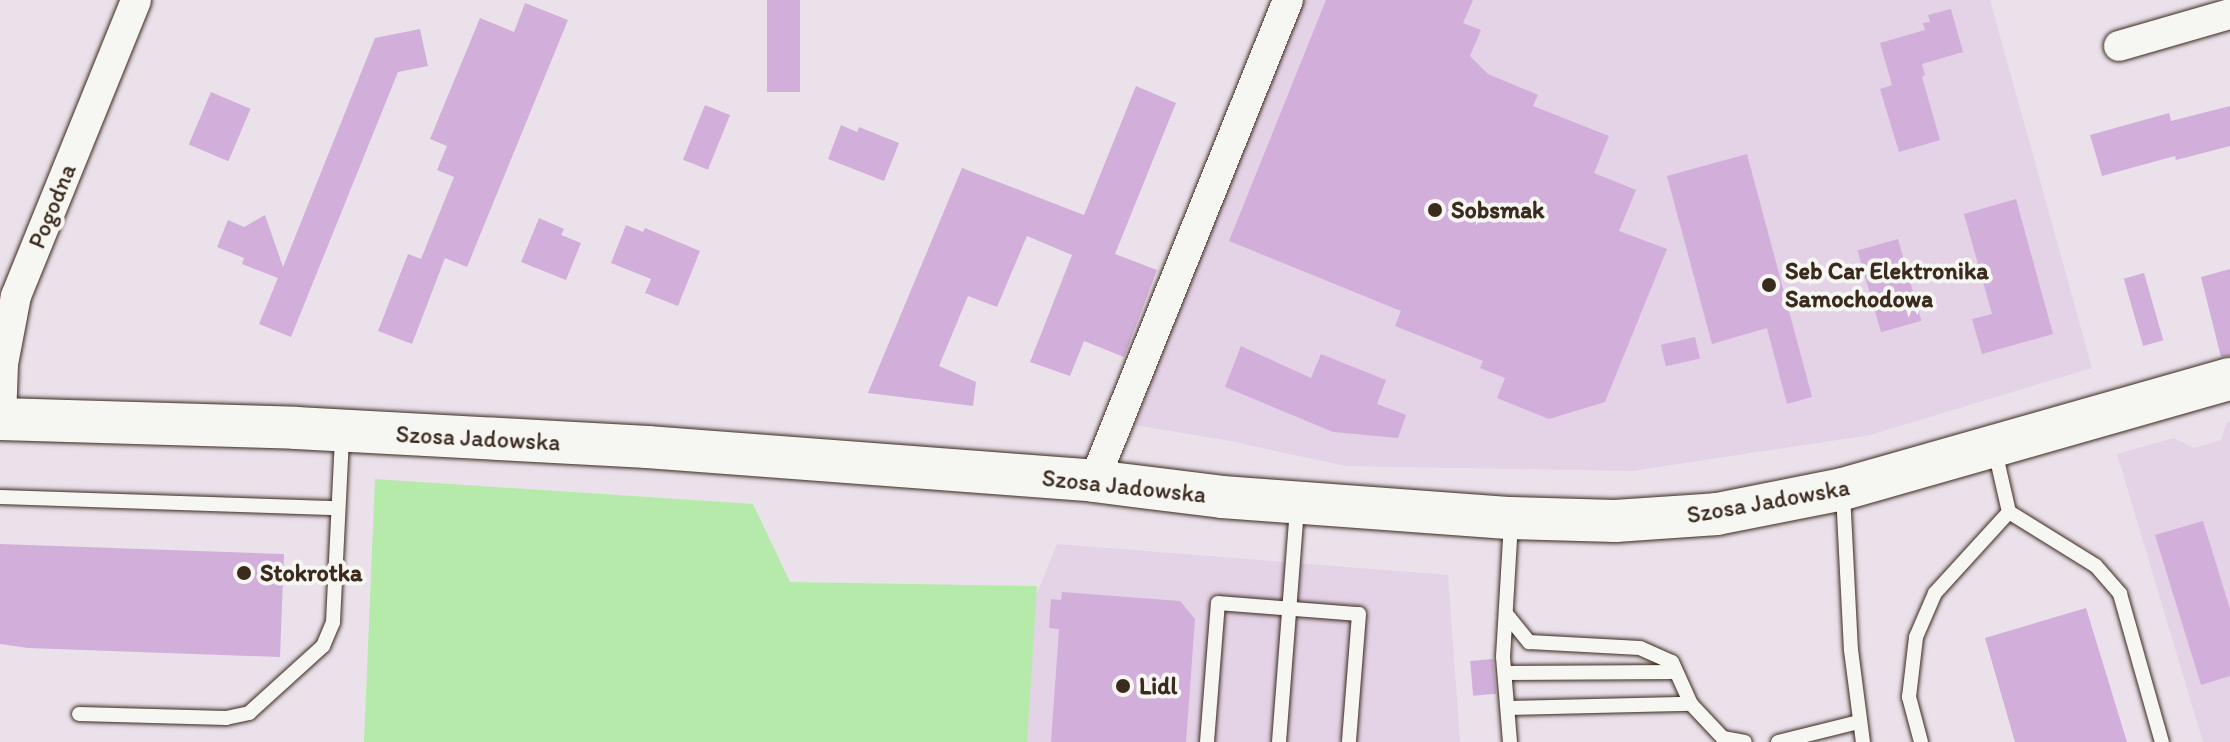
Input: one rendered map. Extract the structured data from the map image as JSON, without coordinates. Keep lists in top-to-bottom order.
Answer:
{
  "streets": {
    "main road": ["Szosa Jadowska"],
    "street": ["Pogodna"]
  },
  "crossings": [
    ["Pogodna", "Szosa Jadowska"]
  ],
  "places": [
    "Sobsmak",
    "Seb Car Elektronika Samochodowa",
    "Stokrotka",
    "Lidl"
  ]
}
